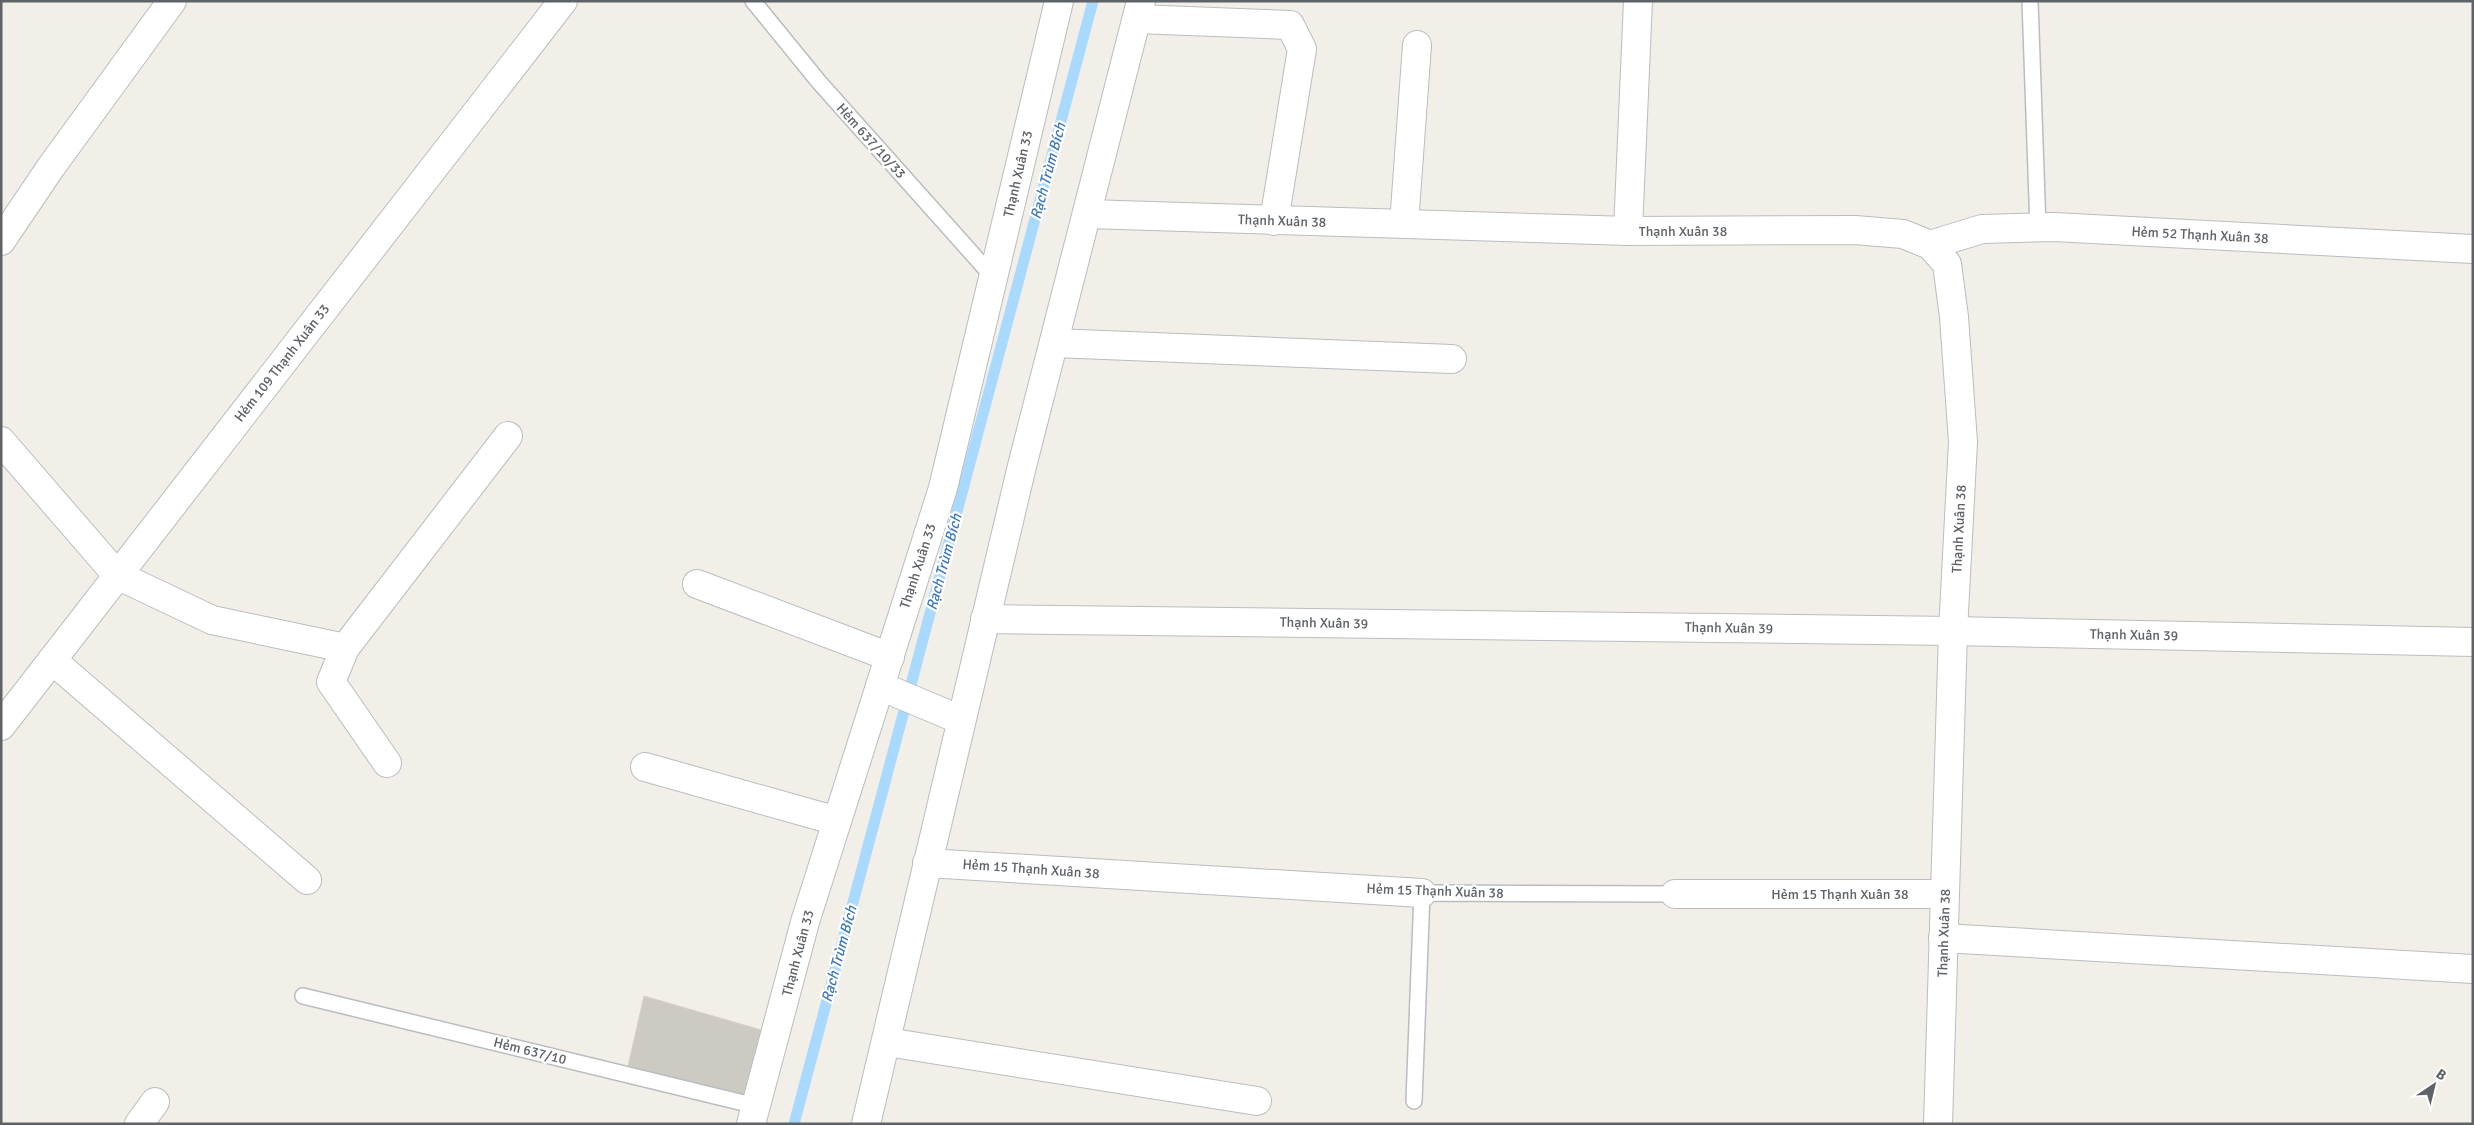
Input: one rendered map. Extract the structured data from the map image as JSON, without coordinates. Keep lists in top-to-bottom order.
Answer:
{
  "streets": {
    "street": [
      "Thạnh Xuân 33",
      "Thạnh Xuân 38",
      "Hẻm 52 Thạnh Xuân 38",
      "Hẻm 109 Thạnh Xuân 33",
      "Thạnh Xuân 39",
      "Hẻm 15 Thạnh Xuân 38"
    ],
    "lane": ["Hẻm 637/10/33", "Hẻm 637/10"]
  },
  "crossings": [
    ["Hẻm 637/10/33", "Thạnh Xuân 33"],
    ["Thạnh Xuân 33", "Hẻm 637/10"],
    ["Thạnh Xuân 38", "Hẻm 52 Thạnh Xuân 38"],
    ["Thạnh Xuân 38", "Thạnh Xuân 39"],
    ["Thạnh Xuân 38", "Hẻm 15 Thạnh Xuân 38"]
  ],
  "water": ["Rạch Trùm Bích"],
  "north": "top right"
}
